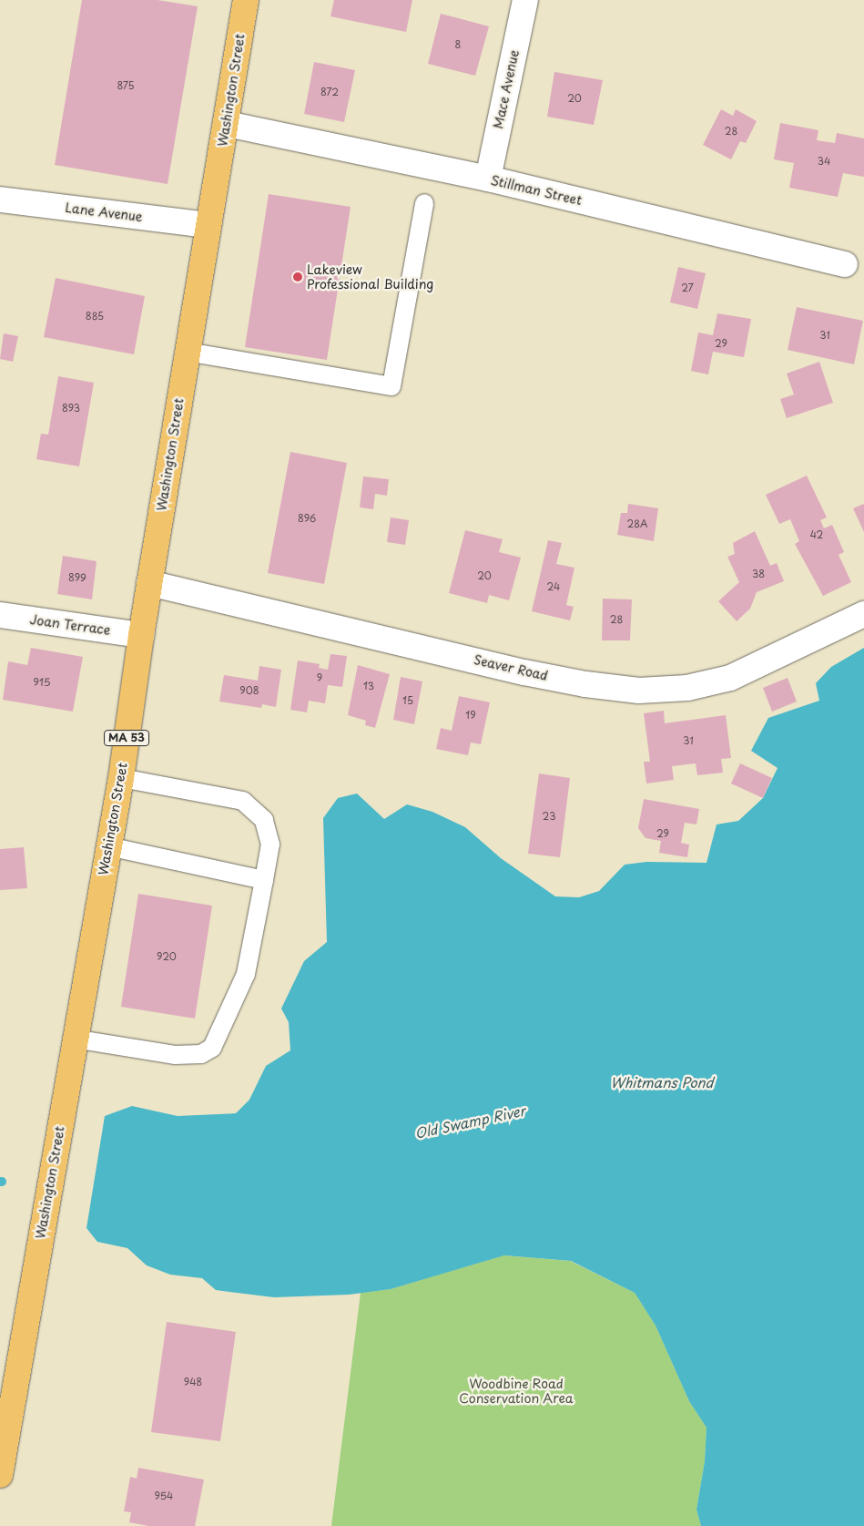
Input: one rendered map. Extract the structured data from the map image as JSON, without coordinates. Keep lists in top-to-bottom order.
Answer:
{
  "streets": {
    "main road": ["Washington Street", "MA 53"],
    "street": [
      "Mace Avenue",
      "Stillman Street",
      "Lane Avenue",
      "Joan Terrace",
      "Seaver Road"
    ]
  },
  "crossings": [
    ["Mace Avenue", "Stillman Street"],
    ["Washington Street", "Stillman Street"],
    ["Washington Street", "Lane Avenue"],
    ["Washington Street", "Joan Terrace"],
    ["Washington Street", "Seaver Road"]
  ],
  "water": ["Whitmans Pond", "Old Swamp River"],
  "parks": ["Woodbine Road Conservation Area"],
  "places": ["Lakeview Professional Building"],
  "house_numbers": [
    "8",
    "875",
    "872",
    "20",
    "28",
    "34",
    "27",
    "885",
    "31",
    "29",
    "893",
    "896",
    "28A",
    "42",
    "38",
    "20",
    "899",
    "24",
    "28",
    "9",
    "915",
    "13",
    "908",
    "15",
    "19",
    "31",
    "23",
    "29",
    "920",
    "948",
    "954"
  ]
}
